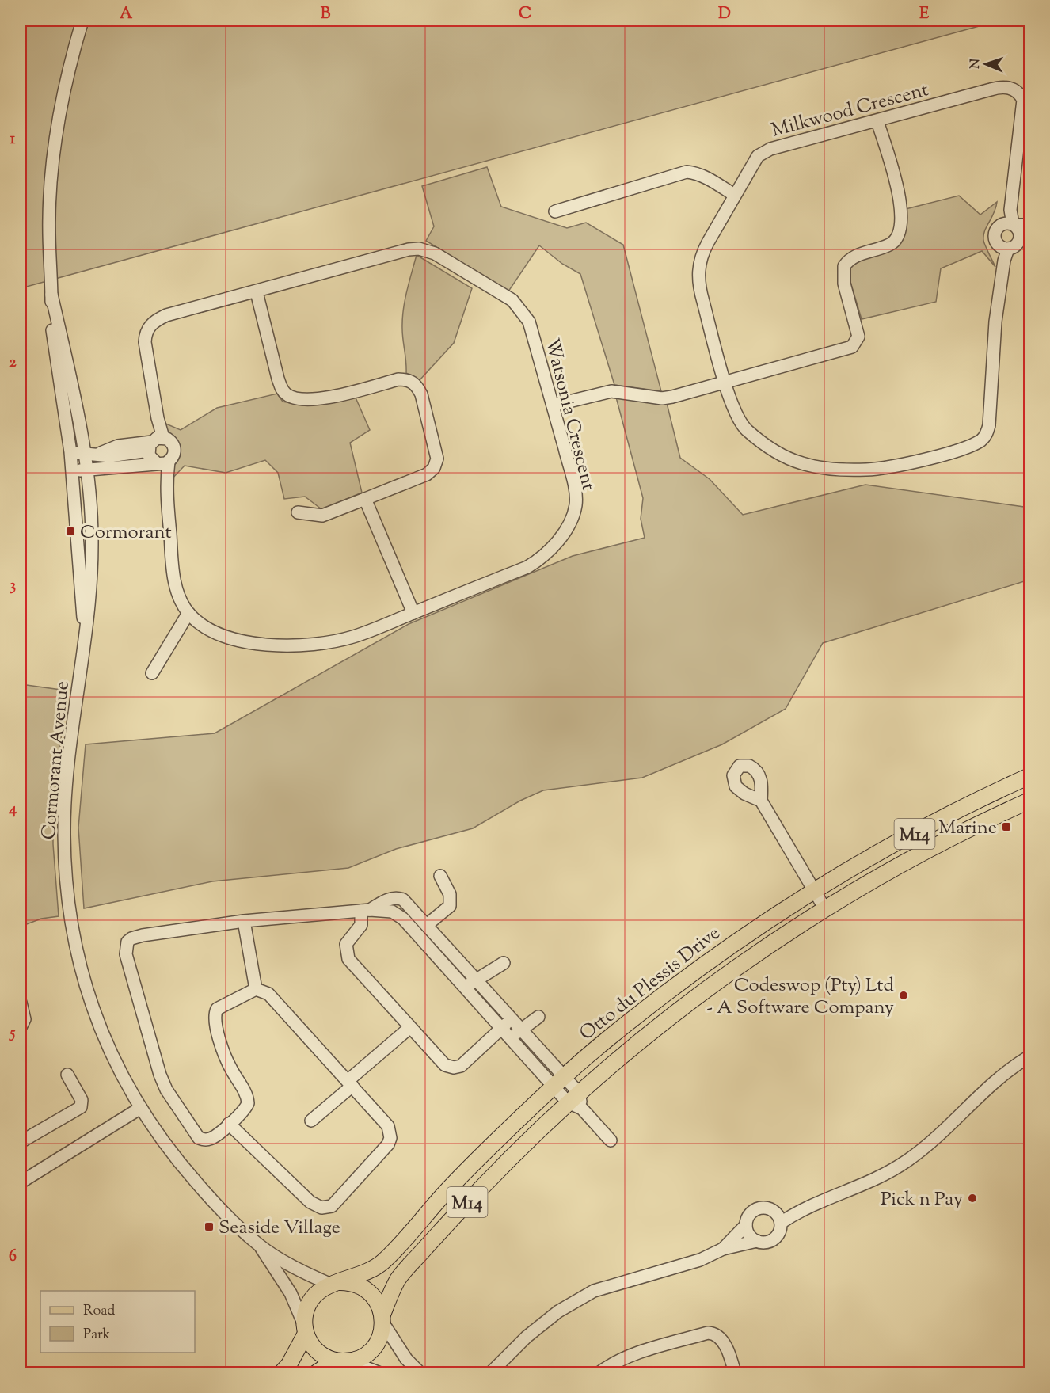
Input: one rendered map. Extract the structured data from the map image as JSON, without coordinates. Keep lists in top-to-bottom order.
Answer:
{
  "streets": {
    "main road": ["M14", "Otto du Plessis Drive"],
    "street": ["Milkwood Crescent", "Watsonia Crescent", "Cormorant Avenue"]
  },
  "crossings": [
    ["Cormorant Avenue", "Otto du Plessis Drive"]
  ],
  "places": {
    "transit": ["Cormorant", "Marine", "Seaside Village"],
    "other": ["Codeswop (Pty) Ltd - A Software Company", "Pick n Pay"]
  },
  "legend": ["Road", "Park"],
  "north": "left",
  "grid": {
    "columns": [
      "A",
      "B",
      "C",
      "D",
      "E"
    ],
    "rows": [
      "1",
      "2",
      "3",
      "4",
      "5",
      "6"
    ]
  }
}
